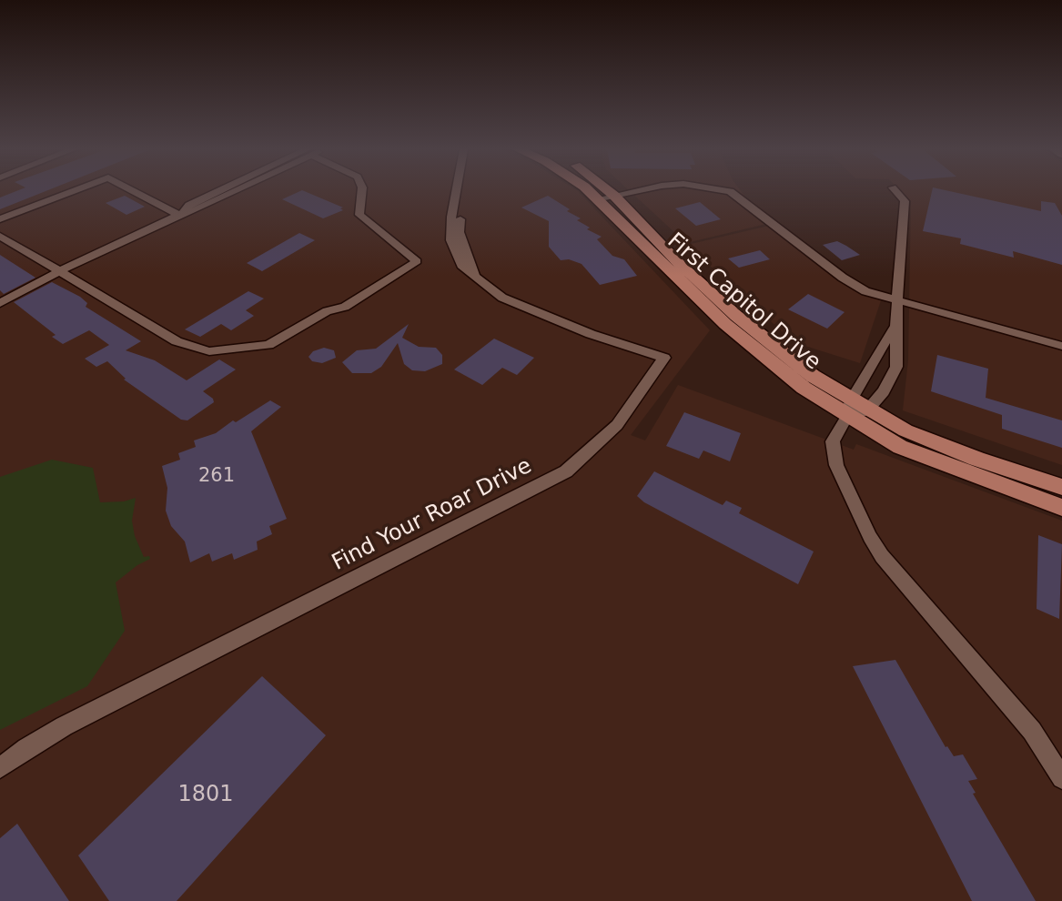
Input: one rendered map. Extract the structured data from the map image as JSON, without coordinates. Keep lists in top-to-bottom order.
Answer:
{
  "streets": {
    "main road": ["First Capitol Drive"],
    "street": ["Find Your Roar Drive"]
  },
  "house_numbers": ["261", "1801"]
}
